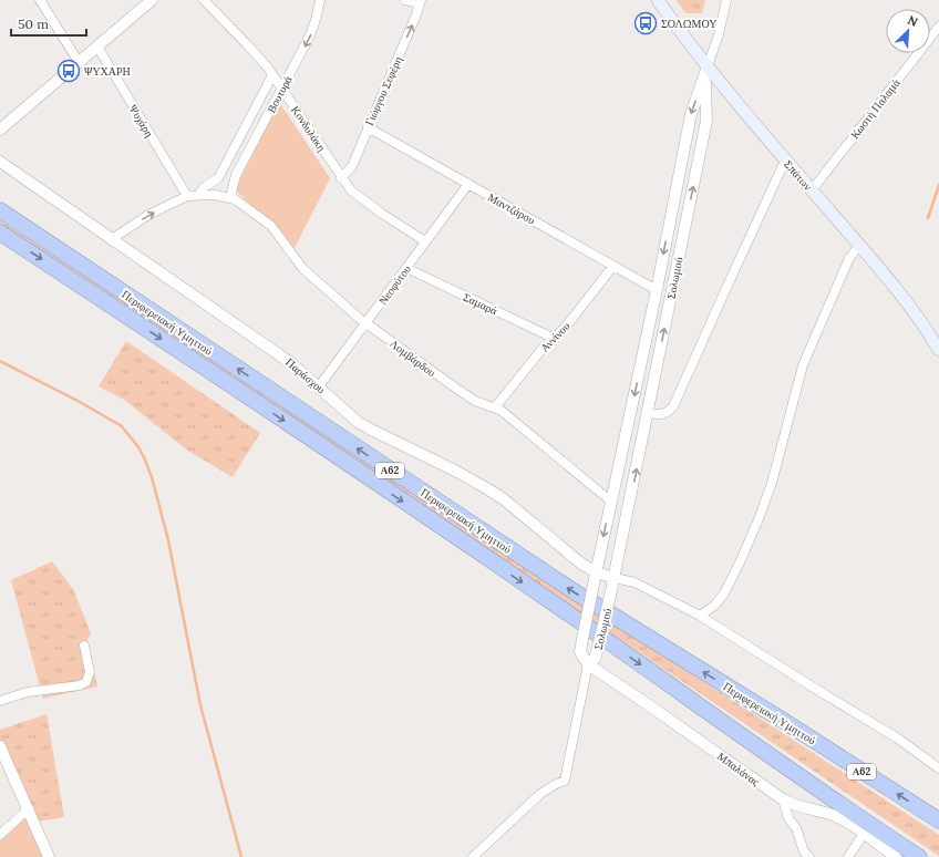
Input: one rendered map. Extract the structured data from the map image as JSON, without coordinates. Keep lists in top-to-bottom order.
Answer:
{
  "streets": {
    "highway": ["Περιφερειακή Υμηττού", "Α62"],
    "main road": ["Σπάτων"],
    "street": [
      "Γιώργου Σεφέρη",
      "Βουτυρά",
      "Κωστή Παλαμά",
      "Ψυχάρη",
      "Κονδυλάκη",
      "Μαντζάρου",
      "Σολωμού",
      "Νεοφύτου",
      "Σαμαρά",
      "Αννίνου",
      "Λομβάρδου",
      "Παράσχου",
      "Μπαλάνας"
    ]
  },
  "crossings": [
    ["Γιώργου Σεφέρη", "Κονδυλάκη"],
    ["Γιώργου Σεφέρη", "Μαντζάρου"],
    ["Βουτυρά", "Κονδυλάκη"],
    ["Βουτυρά", "Λομβάρδου"],
    ["Κωστή Παλαμά", "Σπάτων"],
    ["Κονδυλάκη", "Νεοφύτου"],
    ["Σπάτων", "Σολωμού"],
    ["Μαντζάρου", "Σολωμού"],
    ["Μαντζάρου", "Νεοφύτου"],
    ["Μαντζάρου", "Αννίνου"],
    ["Σολωμού", "Λομβάρδου"],
    ["Σολωμού", "Παράσχου"],
    ["Σολωμού", "Μπαλάνας"],
    ["Νεοφύτου", "Σαμαρά"],
    ["Νεοφύτου", "Λομβάρδου"],
    ["Νεοφύτου", "Παράσχου"],
    ["Σαμαρά", "Αννίνου"],
    ["Αννίνου", "Λομβάρδου"]
  ],
  "one_way": ["Γιώργου Σεφέρη"],
  "places": {
    "bus stop": ["ΣΟΛΩΜΟΥ", "ΨΥΧΑΡΗ"]
  },
  "scale_bar": "50 m",
  "north": "top right"
}
